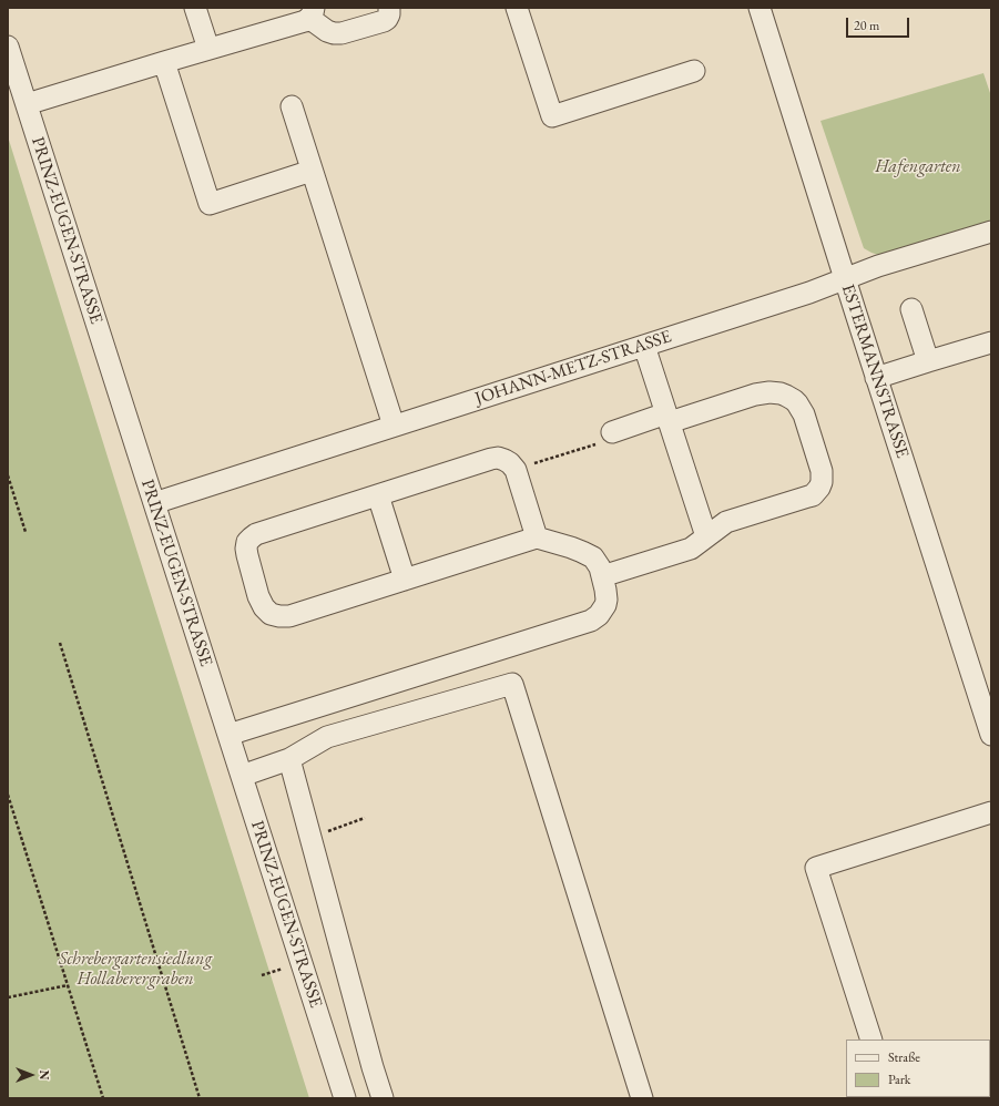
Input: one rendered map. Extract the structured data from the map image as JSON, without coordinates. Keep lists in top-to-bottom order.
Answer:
{
  "streets": {
    "street": ["PRINZ-EUGEN-STRASSE", "JOHANN-METZ-STRASSE", "ESTERMANNSTRASSE"]
  },
  "crossings": [
    ["PRINZ-EUGEN-STRASSE", "JOHANN-METZ-STRASSE"],
    ["JOHANN-METZ-STRASSE", "ESTERMANNSTRASSE"]
  ],
  "parks": ["Hafengarten", "Schrebergartensiedlung Hollaberergraben"],
  "legend": ["Straße", "Park"],
  "scale_bar": "20 m",
  "north": "right"
}
